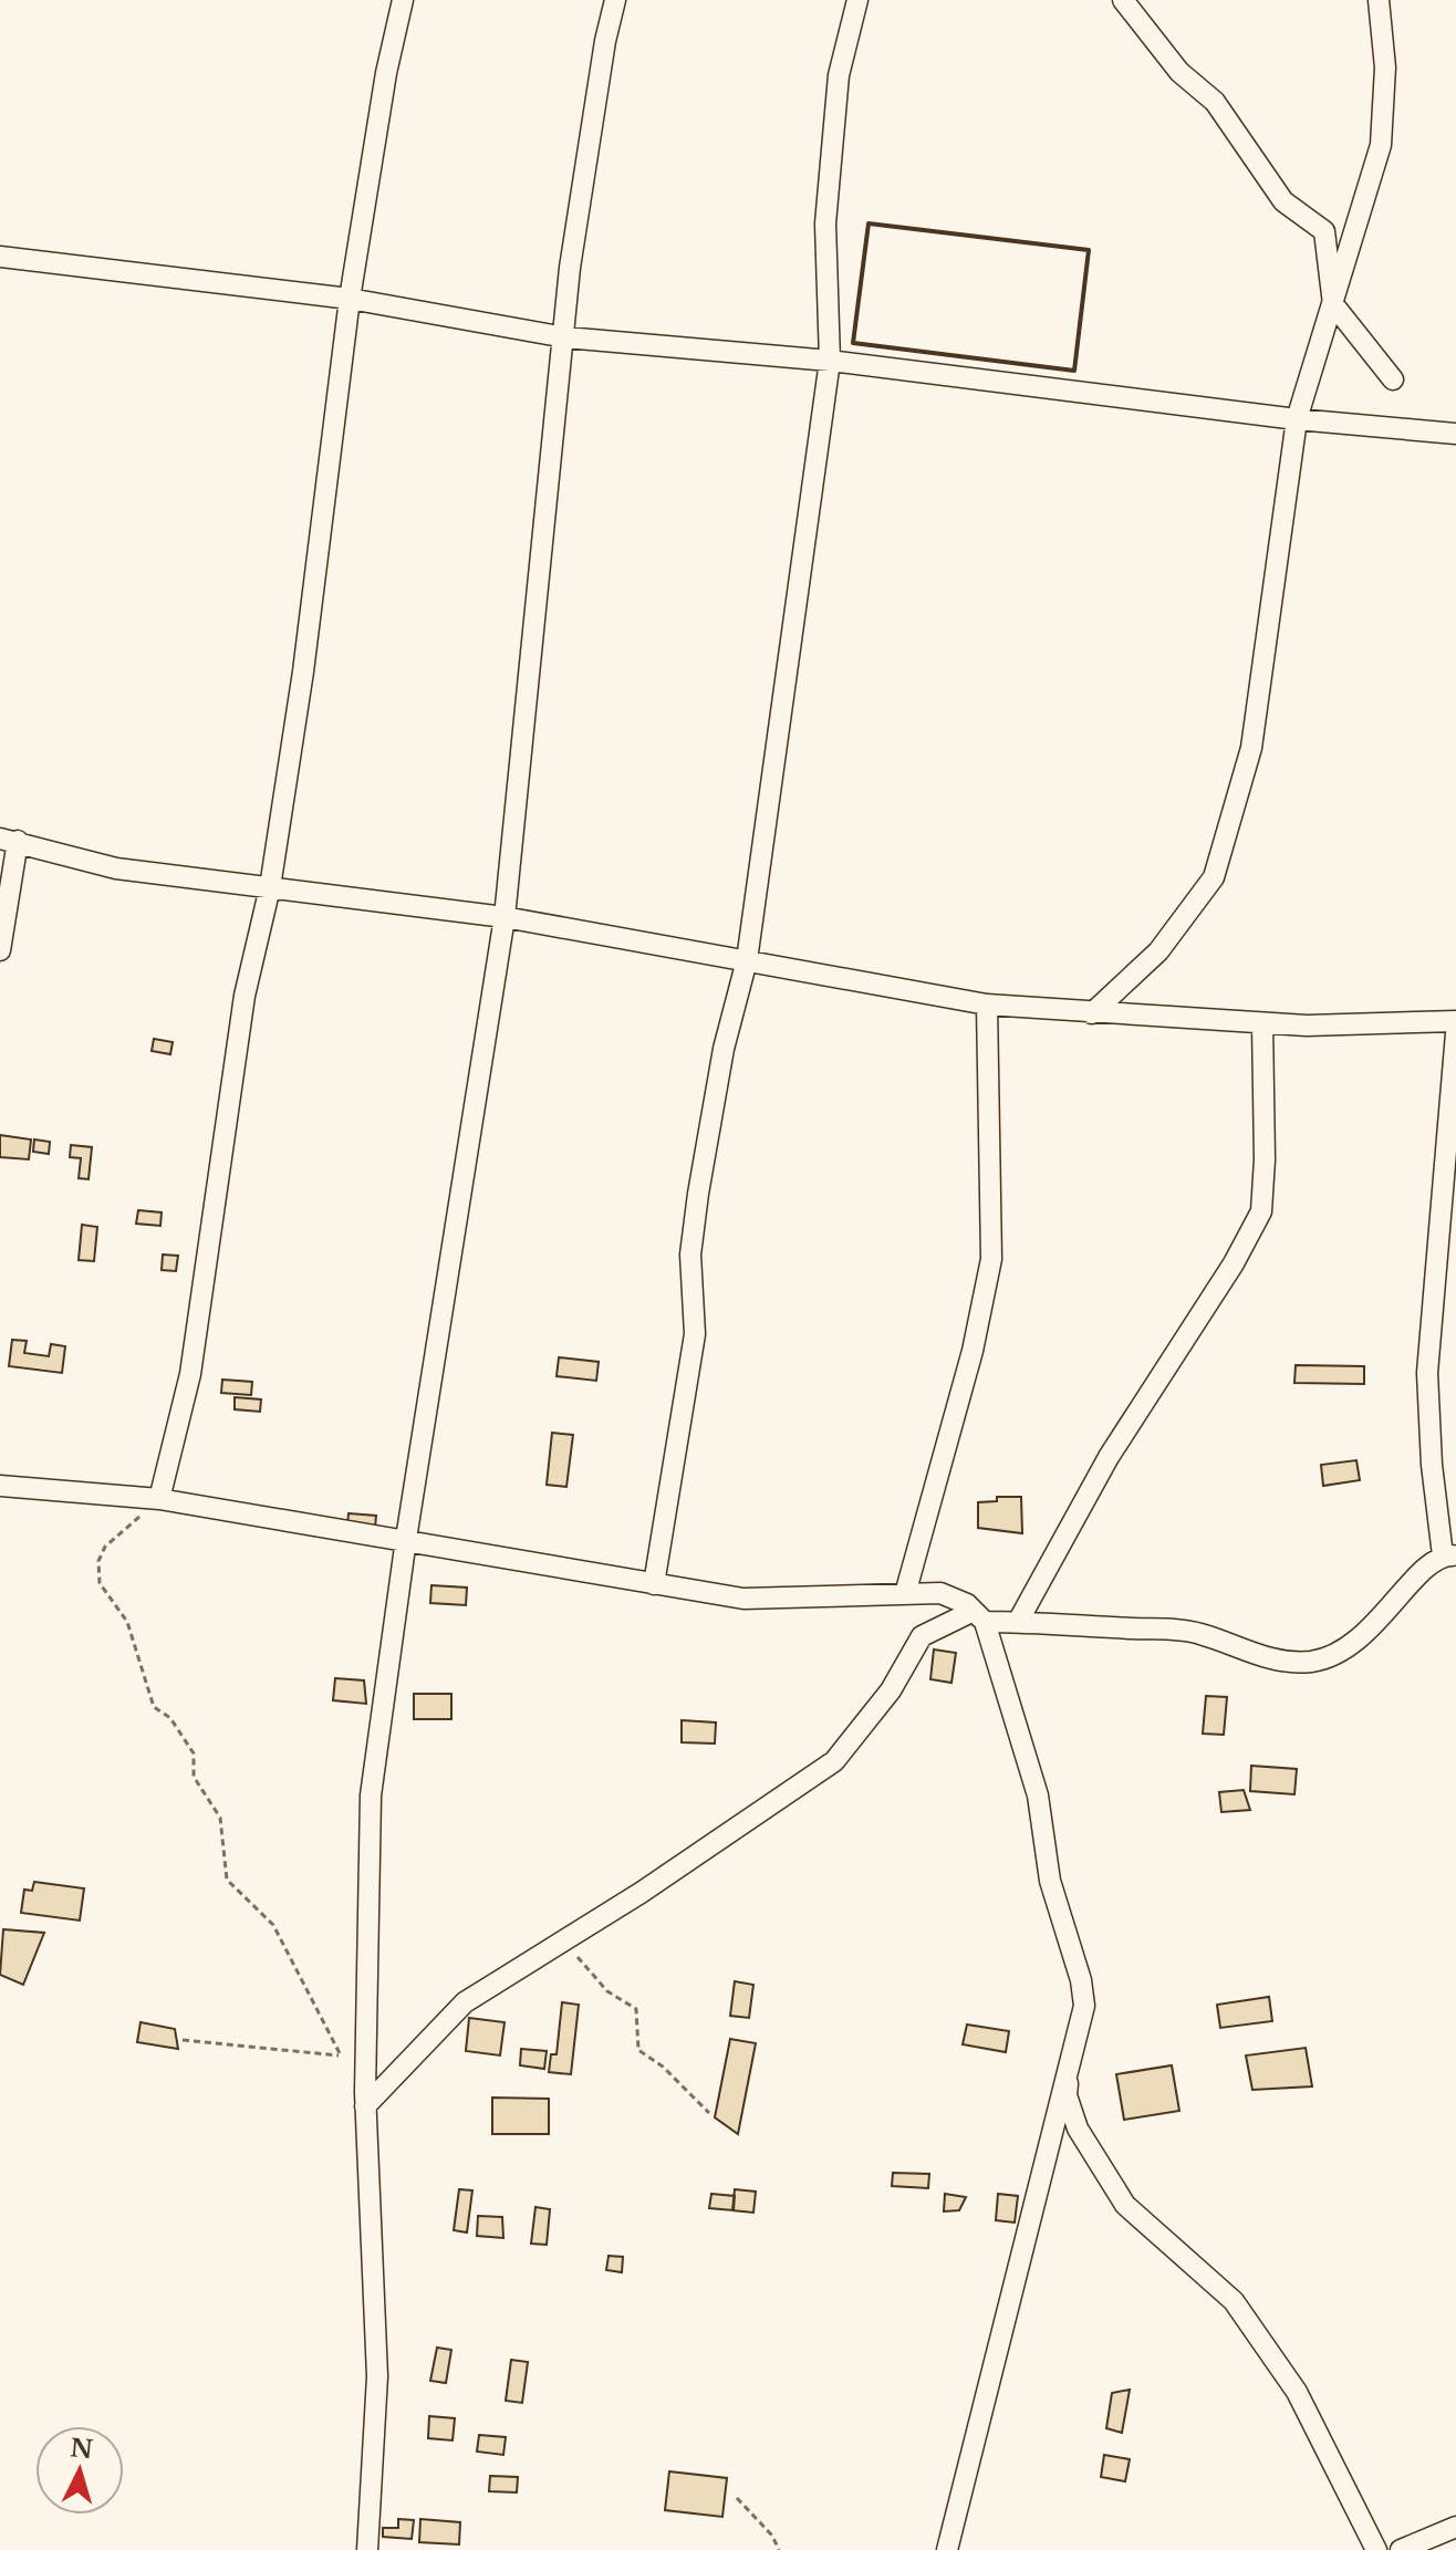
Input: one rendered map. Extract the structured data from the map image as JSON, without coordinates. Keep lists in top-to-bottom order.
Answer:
{
  "north": "top"
}
